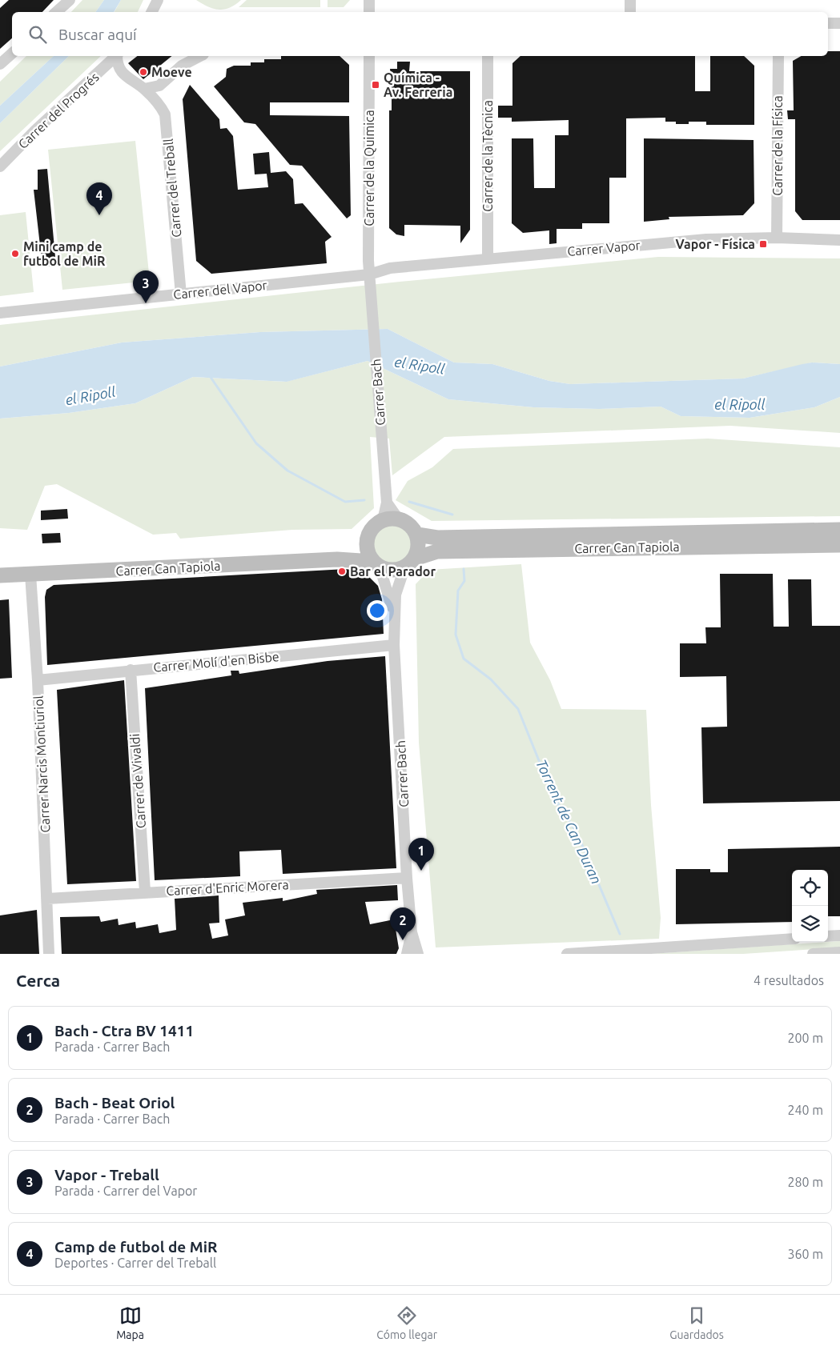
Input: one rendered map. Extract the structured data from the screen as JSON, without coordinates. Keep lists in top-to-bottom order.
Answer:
{
  "streets": {
    "street": [
      "Carrer del Progrés",
      "Carrer de la Física",
      "Carrer de la Tècnica",
      "Carrer de la Quimica",
      "Carrer del Treball",
      "Carrer Vapor",
      "Carrer del Vapor",
      "Carrer Bach",
      "Carrer Can Tapiola",
      "Carrer Molí d'en Bisbe",
      "Carrer Narcis Montiuriol",
      "Carrer de Vivaldi",
      "Carrer d'Enric Morera"
    ]
  },
  "crossings": [
    ["Carrer de la Física", "Carrer Vapor"],
    ["Carrer de la Tècnica", "Carrer Vapor"],
    ["Carrer de la Quimica", "Carrer Vapor"],
    ["Carrer de la Quimica", "Carrer del Vapor"],
    ["Carrer de la Quimica", "Carrer Bach"],
    ["Carrer del Treball", "Carrer del Vapor"],
    ["Carrer Vapor", "Carrer del Vapor"],
    ["Carrer Vapor", "Carrer Bach"],
    ["Carrer del Vapor", "Carrer Bach"],
    ["Carrer Bach", "Carrer Can Tapiola"],
    ["Carrer Bach", "Carrer Molí d'en Bisbe"],
    ["Carrer Bach", "Carrer d'Enric Morera"],
    ["Carrer Can Tapiola", "Carrer Narcis Montiuriol"],
    ["Carrer Molí d'en Bisbe", "Carrer Narcis Montiuriol"],
    ["Carrer Molí d'en Bisbe", "Carrer de Vivaldi"],
    ["Carrer Narcis Montiuriol", "Carrer d'Enric Morera"],
    ["Carrer de Vivaldi", "Carrer d'Enric Morera"]
  ],
  "water": ["el Ripoll", "Torrent de Can Duran"],
  "places": {
    "other": ["Moeve", "Mini camp de futbol de MiR", "Bar el Parador"],
    "transit": ["Química - Av. Ferreria", "Vapor - Física"]
  },
  "page": {
    "search": "Buscar aquí",
    "pins": [
      "4",
      "3",
      "1",
      "2"
    ],
    "heading": ["Cerca", "4 resultados"],
    "list": [
      {
        "mark": "1",
        "name": "Bach - Ctra BV 1411",
        "note": "Parada · Carrer Bach",
        "value": "200 m"
      },
      {
        "mark": "2",
        "name": "Bach - Beat Oriol",
        "note": "Parada · Carrer Bach",
        "value": "240 m"
      },
      {
        "mark": "3",
        "name": "Vapor - Treball",
        "note": "Parada · Carrer del Vapor",
        "value": "280 m"
      },
      {
        "mark": "4",
        "name": "Camp de futbol de MiR",
        "note": "Deportes · Carrer del Treball",
        "value": "360 m"
      }
    ],
    "nav": ["Mapa", "Cómo llegar", "Guardados"]
  }
}
